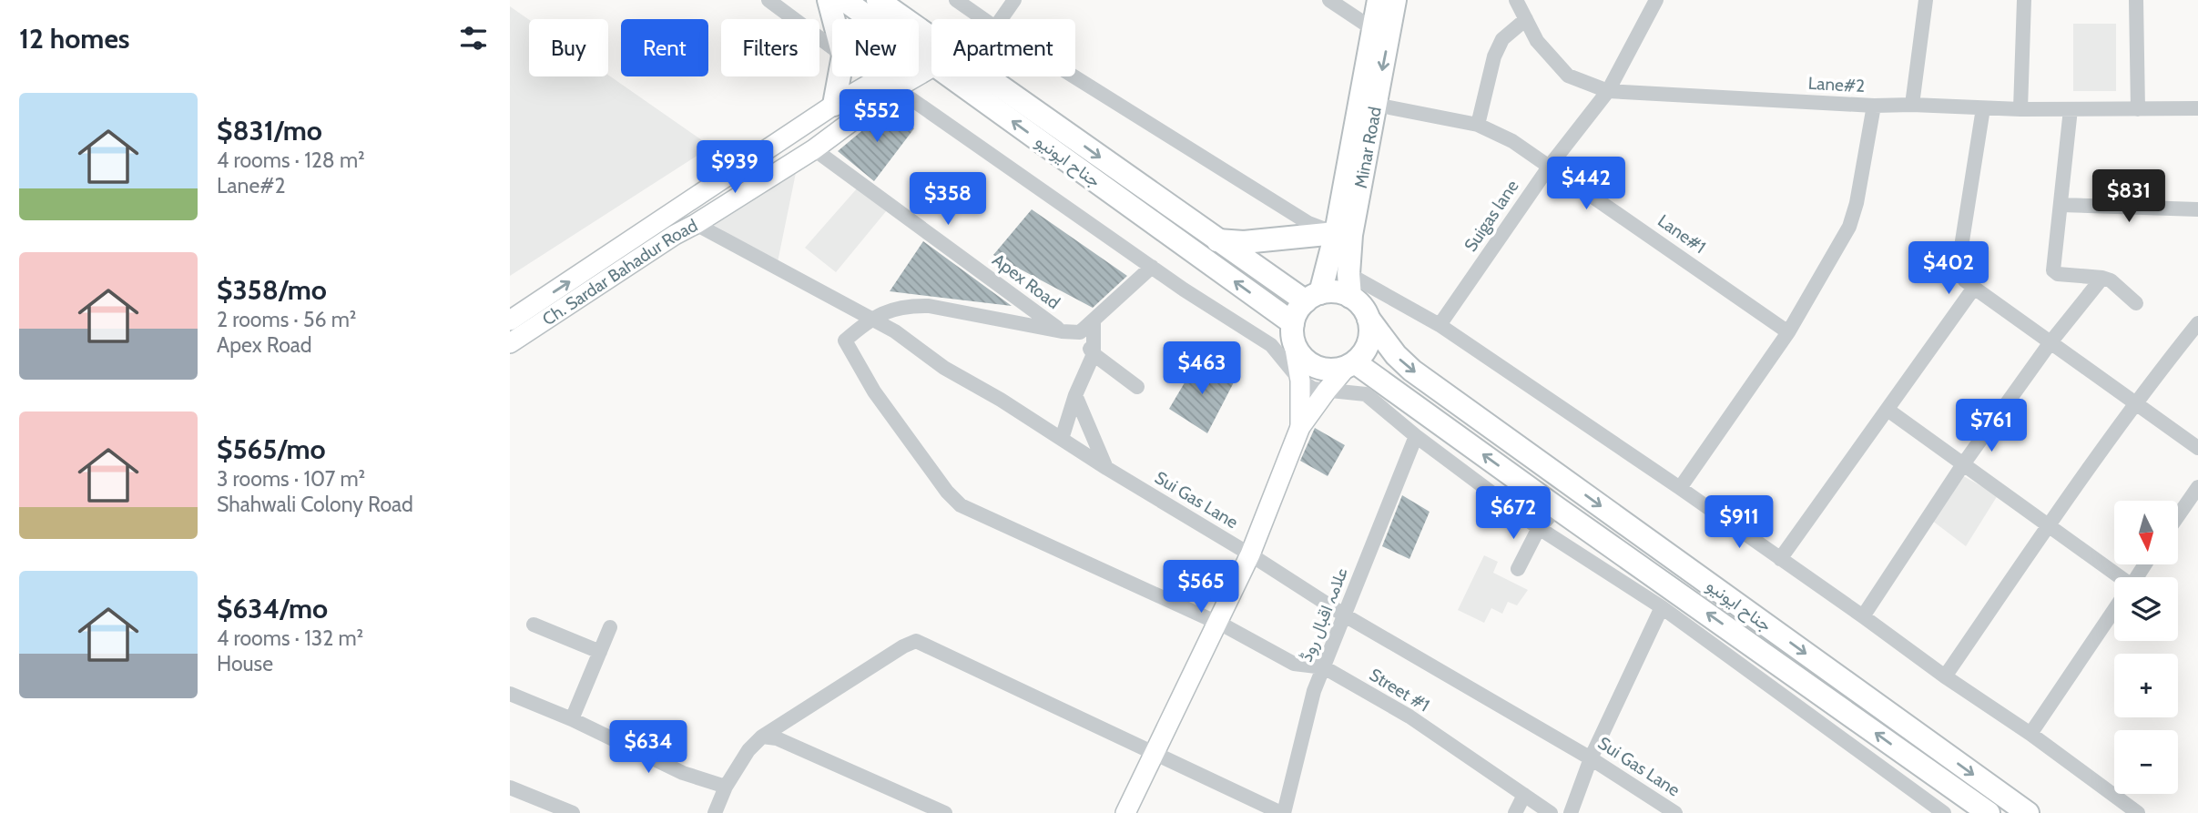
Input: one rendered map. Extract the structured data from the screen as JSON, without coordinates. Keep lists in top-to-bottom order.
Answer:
{
  "streets": {
    "main road": ["Minar Road", "جناح ایونیو", "Ch. Sardar Bahadur Road"],
    "street": [
      "Lane#2",
      "Suigas lane",
      "Lane#1",
      "Apex Road",
      "Sui Gas Lane",
      "علامہ اقبال روڈ",
      "Street #1"
    ]
  },
  "crossings": [
    ["Lane#2", "Suigas lane"],
    ["Minar Road", "جناح ایونیو"],
    ["Minar Road", "Lane#1"],
    ["Suigas lane", "Lane#1"],
    ["Ch. Sardar Bahadur Road", "Apex Road"],
    ["Ch. Sardar Bahadur Road", "Sui Gas Lane"],
    ["Sui Gas Lane", "علامہ اقبال روڈ"],
    ["Sui Gas Lane", "Street #1"],
    ["علامہ اقبال روڈ", "Street #1"]
  ],
  "north": "bottom",
  "page": {
    "heading": "12 homes",
    "chip": [
      "Buy",
      "Rent",
      "Filters",
      "New",
      "Apartment"
    ],
    "list": [
      {
        "name": "$831/mo",
        "note": "4 rooms · 128 m² · Lane#2"
      },
      {
        "name": "$358/mo",
        "note": "2 rooms · 56 m² · Apex Road"
      },
      {
        "name": "$565/mo",
        "note": "3 rooms · 107 m² · Shahwali Colony Road"
      },
      {
        "name": "$634/mo",
        "note": "4 rooms · 132 m² · House"
      }
    ],
    "price": [
      "$552",
      "$939",
      "$442",
      "$831",
      "$358",
      "$402",
      "$463",
      "$761",
      "$672",
      "$911",
      "$565",
      "$634"
    ],
    "map_buttons": ["+", "−"]
  }
}
